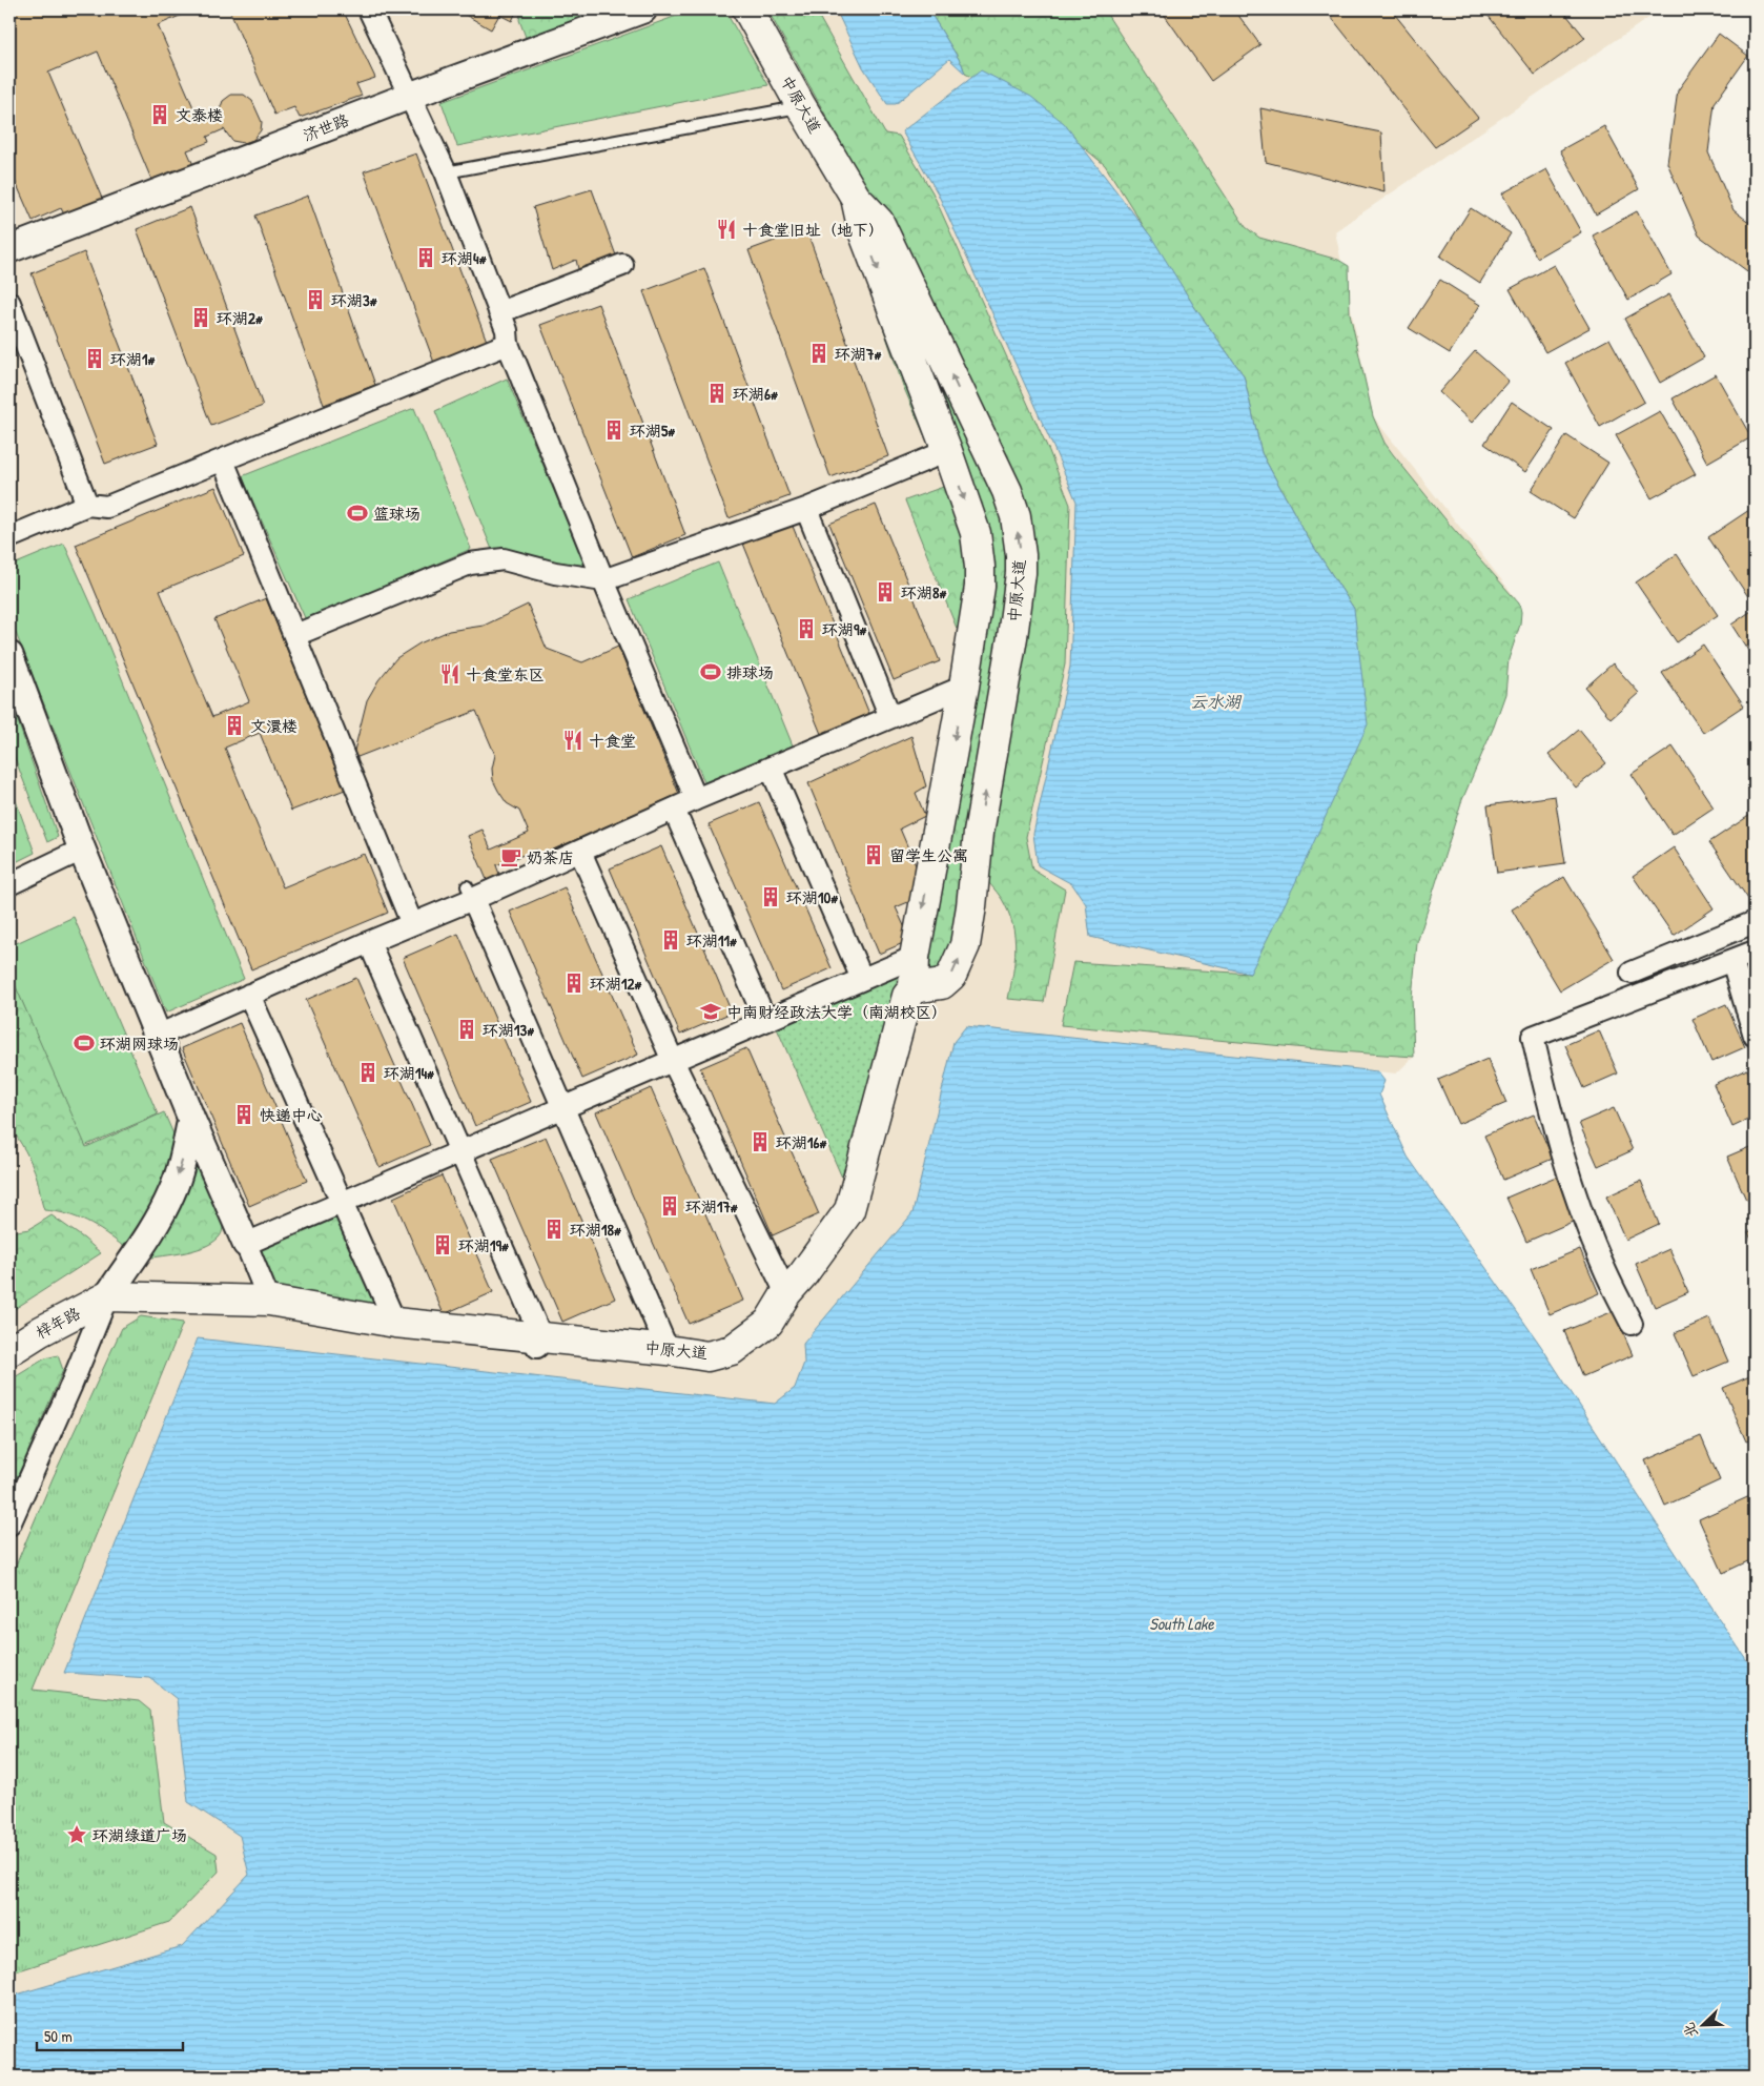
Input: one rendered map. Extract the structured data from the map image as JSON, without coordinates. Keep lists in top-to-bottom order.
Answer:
{
  "streets": {
    "main road": ["中原大道", "梓年路"],
    "street": ["济世路"]
  },
  "crossings": [
    ["中原大道", "梓年路"]
  ],
  "water": ["云水湖", "South Lake"],
  "places": {
    "building": [
      "文泰楼",
      "环湖4#",
      "环湖3#",
      "环湖2#",
      "环湖7#",
      "环湖1#",
      "环湖6#",
      "环湖5#",
      "环湖8#",
      "环湖9#",
      "文澴楼",
      "留学生公寓",
      "环湖10#",
      "环湖11#",
      "环湖12#",
      "环湖13#",
      "环湖14#",
      "快递中心",
      "环湖16#",
      "环湖17#",
      "环湖18#",
      "环湖19#"
    ],
    "restaurant": ["十食堂旧址（地下）", "十食堂东区", "十食堂"],
    "sports": ["篮球场", "排球场", "环湖网球场"],
    "cafe": ["奶茶店"],
    "school or university": ["中南财经政法大学（南湖校区）"],
    "place": ["环湖绿道广场"]
  },
  "scale_bar": "50 m",
  "north": "bottom left"
}
